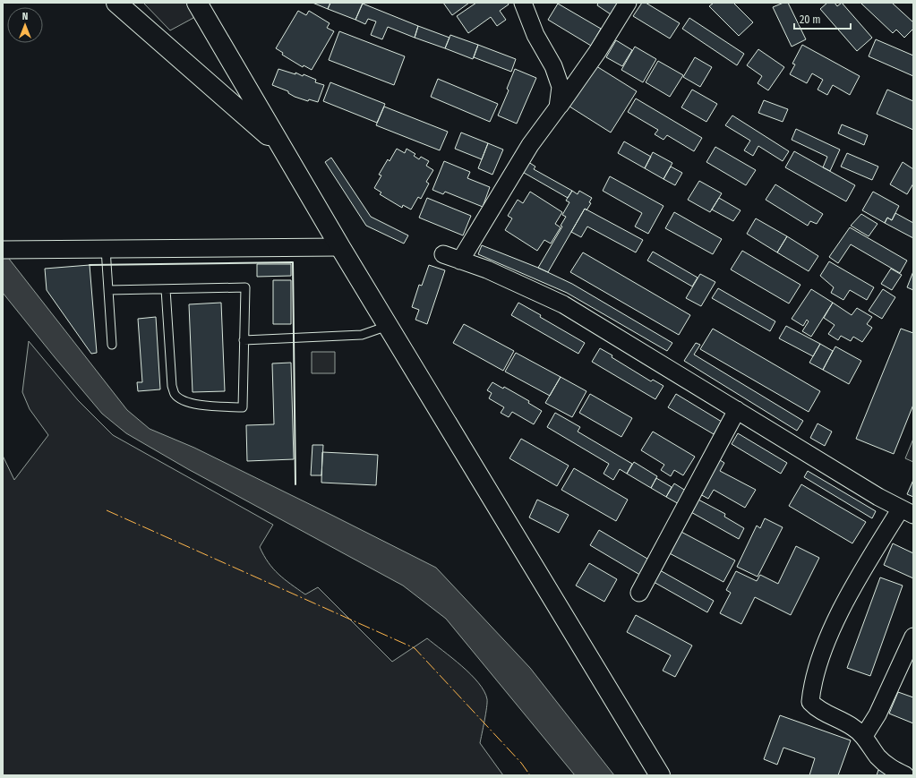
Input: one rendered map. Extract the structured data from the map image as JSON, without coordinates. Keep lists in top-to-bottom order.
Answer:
{
  "scale_bar": "20 m",
  "north": "top"
}
